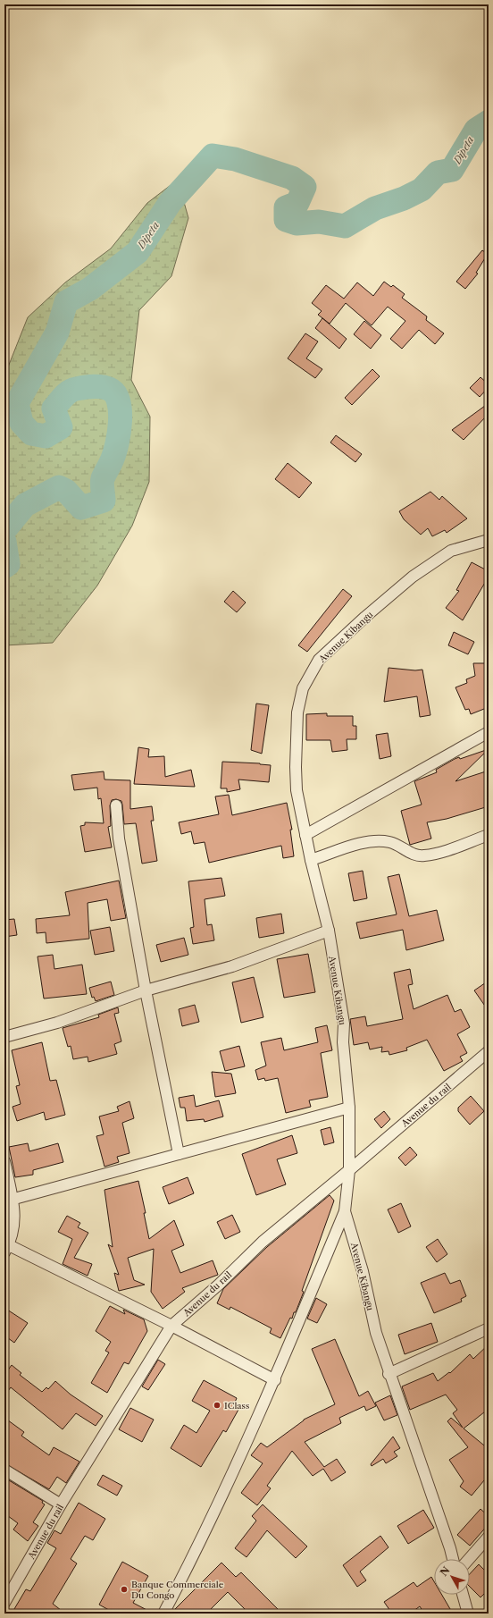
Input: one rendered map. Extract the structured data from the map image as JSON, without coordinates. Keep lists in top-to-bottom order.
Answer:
{
  "streets": {
    "street": ["Avenue Kibangu", "Avenue du rail"]
  },
  "crossings": [
    ["Avenue Kibangu", "Avenue du rail"]
  ],
  "water": ["Dipeta"],
  "places": ["IClass", "Banque Commerciale Du Congo"],
  "north": "top left"
}
